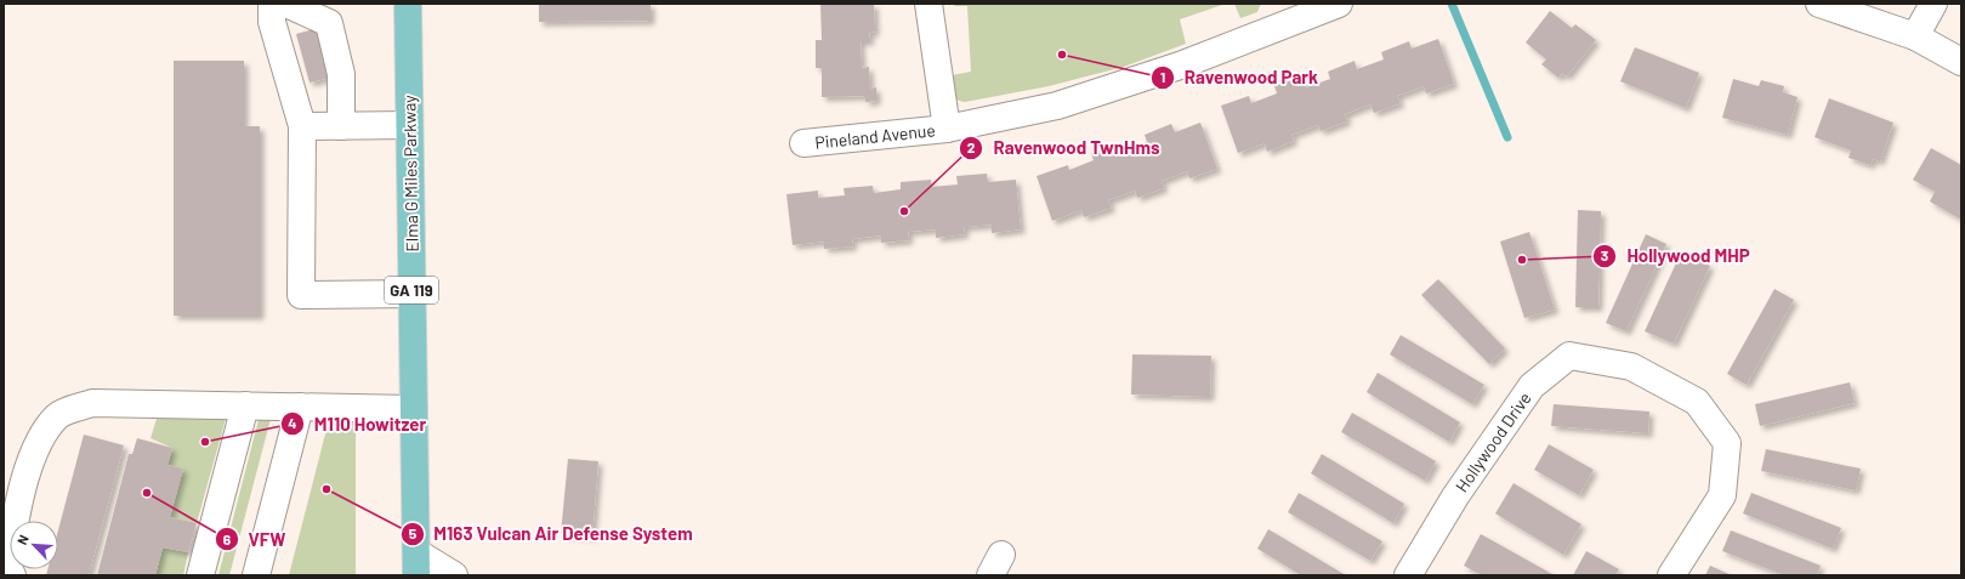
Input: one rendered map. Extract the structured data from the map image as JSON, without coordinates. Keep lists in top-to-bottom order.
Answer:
{
  "streets": {
    "main road": ["Elma G Miles Parkway", "GA 119"],
    "street": ["Pineland Avenue", "Hollywood Drive"]
  },
  "places": [
    "Ravenwood Park",
    "Ravenwood TwnHms",
    "Hollywood MHP",
    "M110 Howitzer",
    "M163 Vulcan Air Defense System",
    "VFW"
  ],
  "north": "top left"
}
